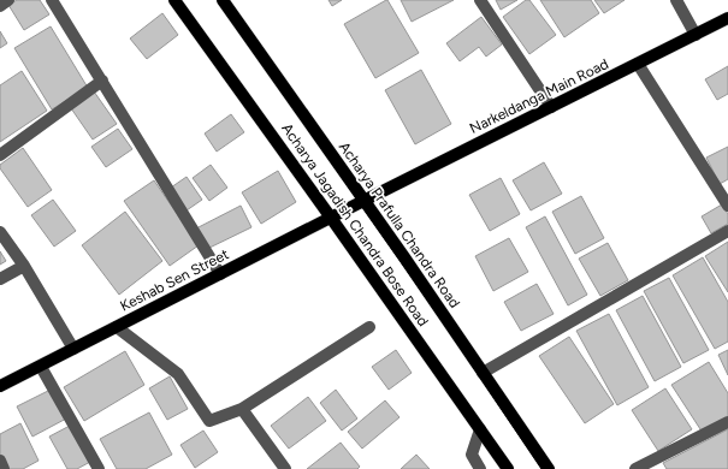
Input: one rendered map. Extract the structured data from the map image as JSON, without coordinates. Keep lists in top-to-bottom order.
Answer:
{
  "streets": {
    "main road": [
      "Narkeldanga Main Road",
      "Acharya Jagadish Chandra Bose Road",
      "Acharya Prafulla Chandra Road",
      "Keshab Sen Street"
    ]
  },
  "crossings": [
    ["Narkeldanga Main Road", "Acharya Prafulla Chandra Road"],
    ["Narkeldanga Main Road", "Keshab Sen Street"],
    ["Acharya Jagadish Chandra Bose Road", "Keshab Sen Street"],
    ["Acharya Prafulla Chandra Road", "Keshab Sen Street"]
  ]
}
